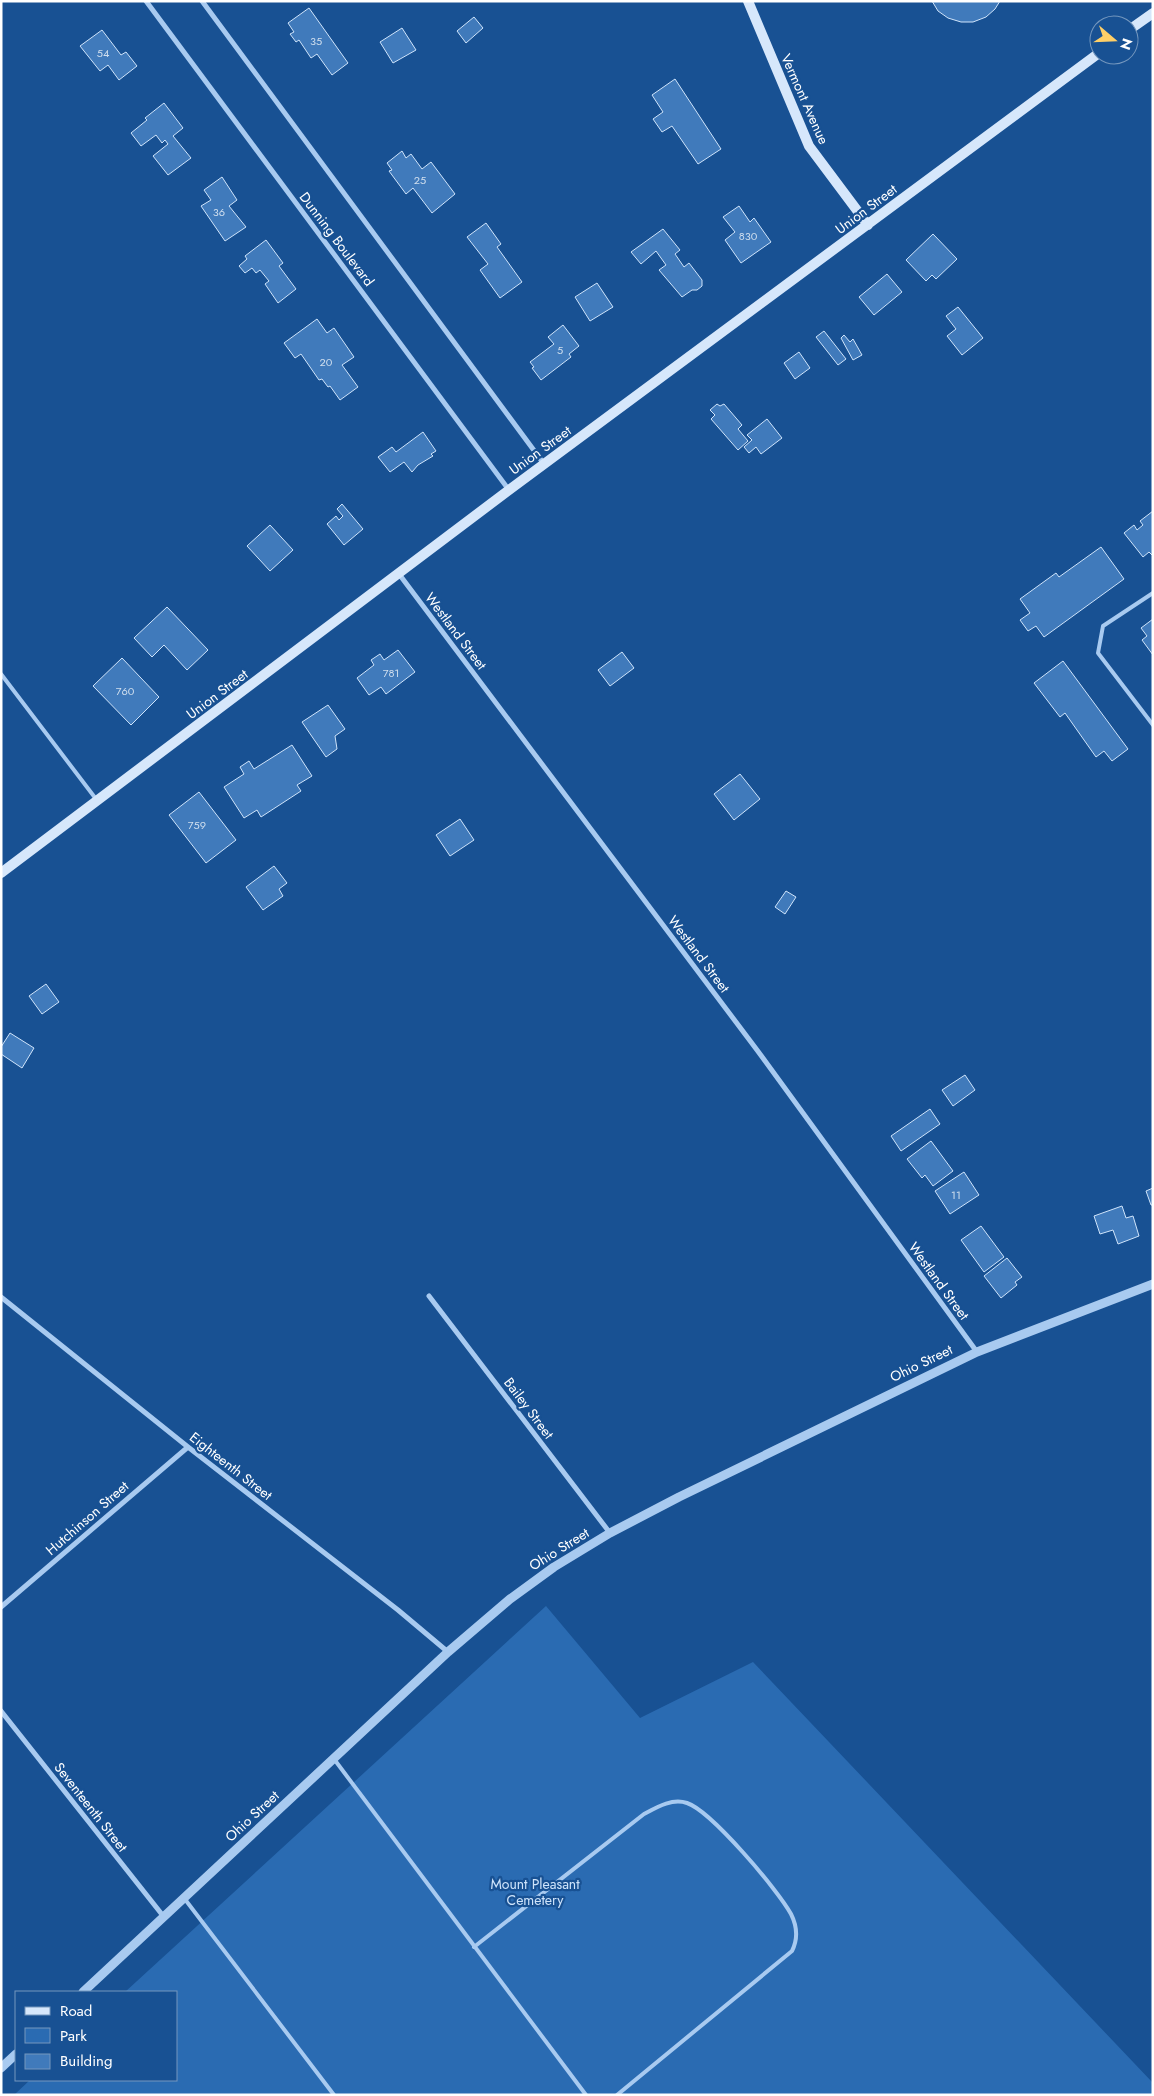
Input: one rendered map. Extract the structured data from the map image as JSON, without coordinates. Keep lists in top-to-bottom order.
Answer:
{
  "streets": {
    "main road": ["Vermont Avenue", "Union Street"],
    "street": [
      "Dunning Boulevard",
      "Westland Street",
      "Ohio Street",
      "Bailey Street",
      "Eighteenth Street",
      "Hutchinson Street",
      "Seventeenth Street"
    ]
  },
  "crossings": [
    ["Vermont Avenue", "Union Street"],
    ["Union Street", "Dunning Boulevard"],
    ["Union Street", "Westland Street"],
    ["Westland Street", "Ohio Street"],
    ["Ohio Street", "Bailey Street"],
    ["Ohio Street", "Eighteenth Street"],
    ["Ohio Street", "Seventeenth Street"],
    ["Eighteenth Street", "Hutchinson Street"]
  ],
  "parks": ["Mount Pleasant Cemetery"],
  "house_numbers": [
    "35",
    "54",
    "25",
    "36",
    "830",
    "5",
    "20",
    "781",
    "760",
    "759",
    "11"
  ],
  "legend": ["Road", "Park", "Building"],
  "north": "right"
}
